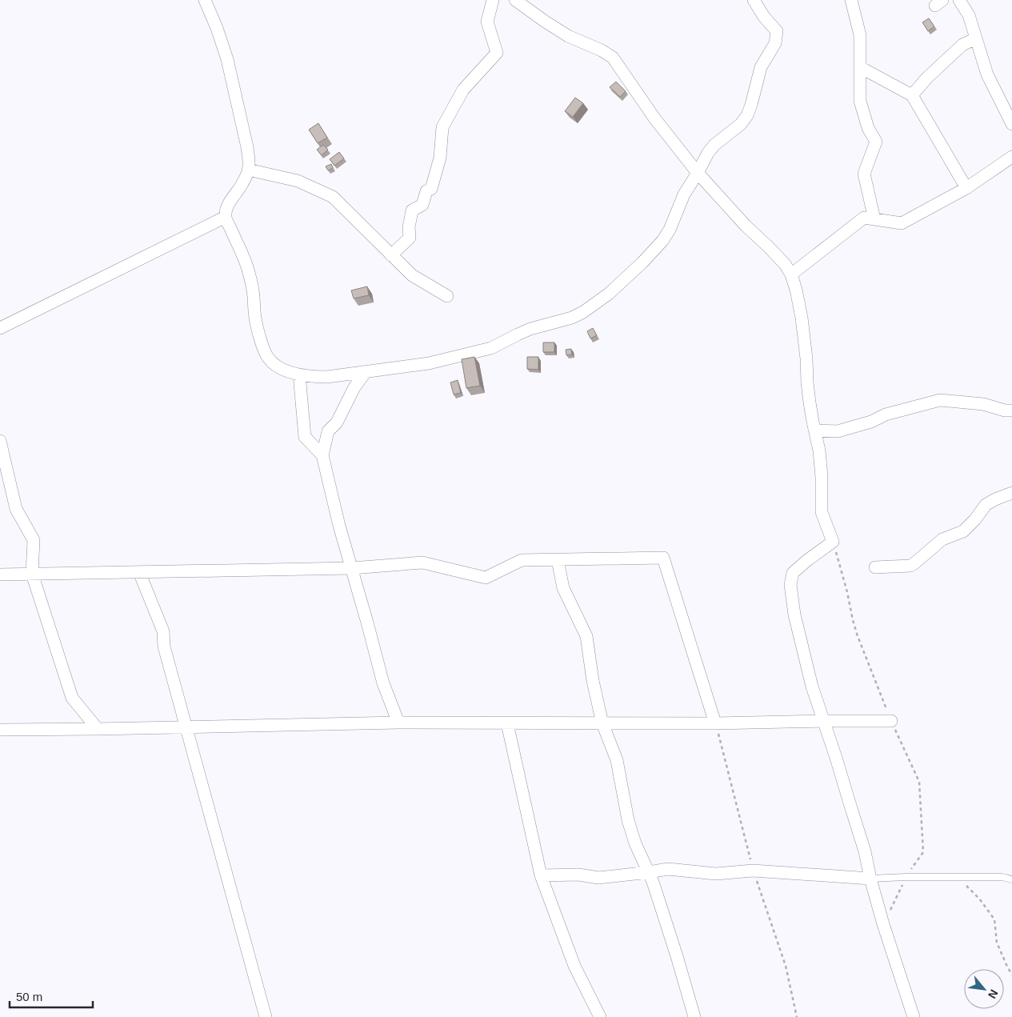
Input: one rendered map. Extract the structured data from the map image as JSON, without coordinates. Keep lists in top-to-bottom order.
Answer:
{
  "scale_bar": "50 m",
  "north": "bottom right"
}
